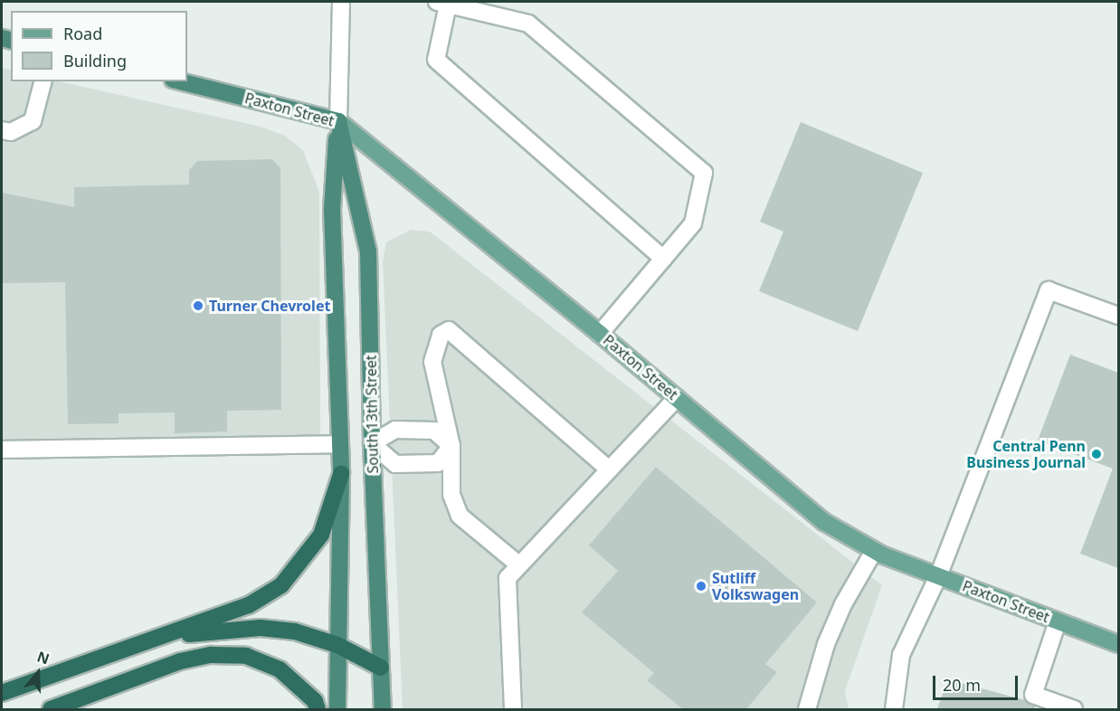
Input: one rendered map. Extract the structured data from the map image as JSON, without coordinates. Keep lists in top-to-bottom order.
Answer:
{
  "streets": {
    "highway": ["Paxton Street", "South 13th Street"]
  },
  "crossings": [
    ["Paxton Street", "South 13th Street"]
  ],
  "places": ["Turner Chevrolet", "Central Penn Business Journal", "Sutliff Volkswagen"],
  "legend": ["Road", "Building"],
  "scale_bar": "20 m",
  "north": "top"
}
